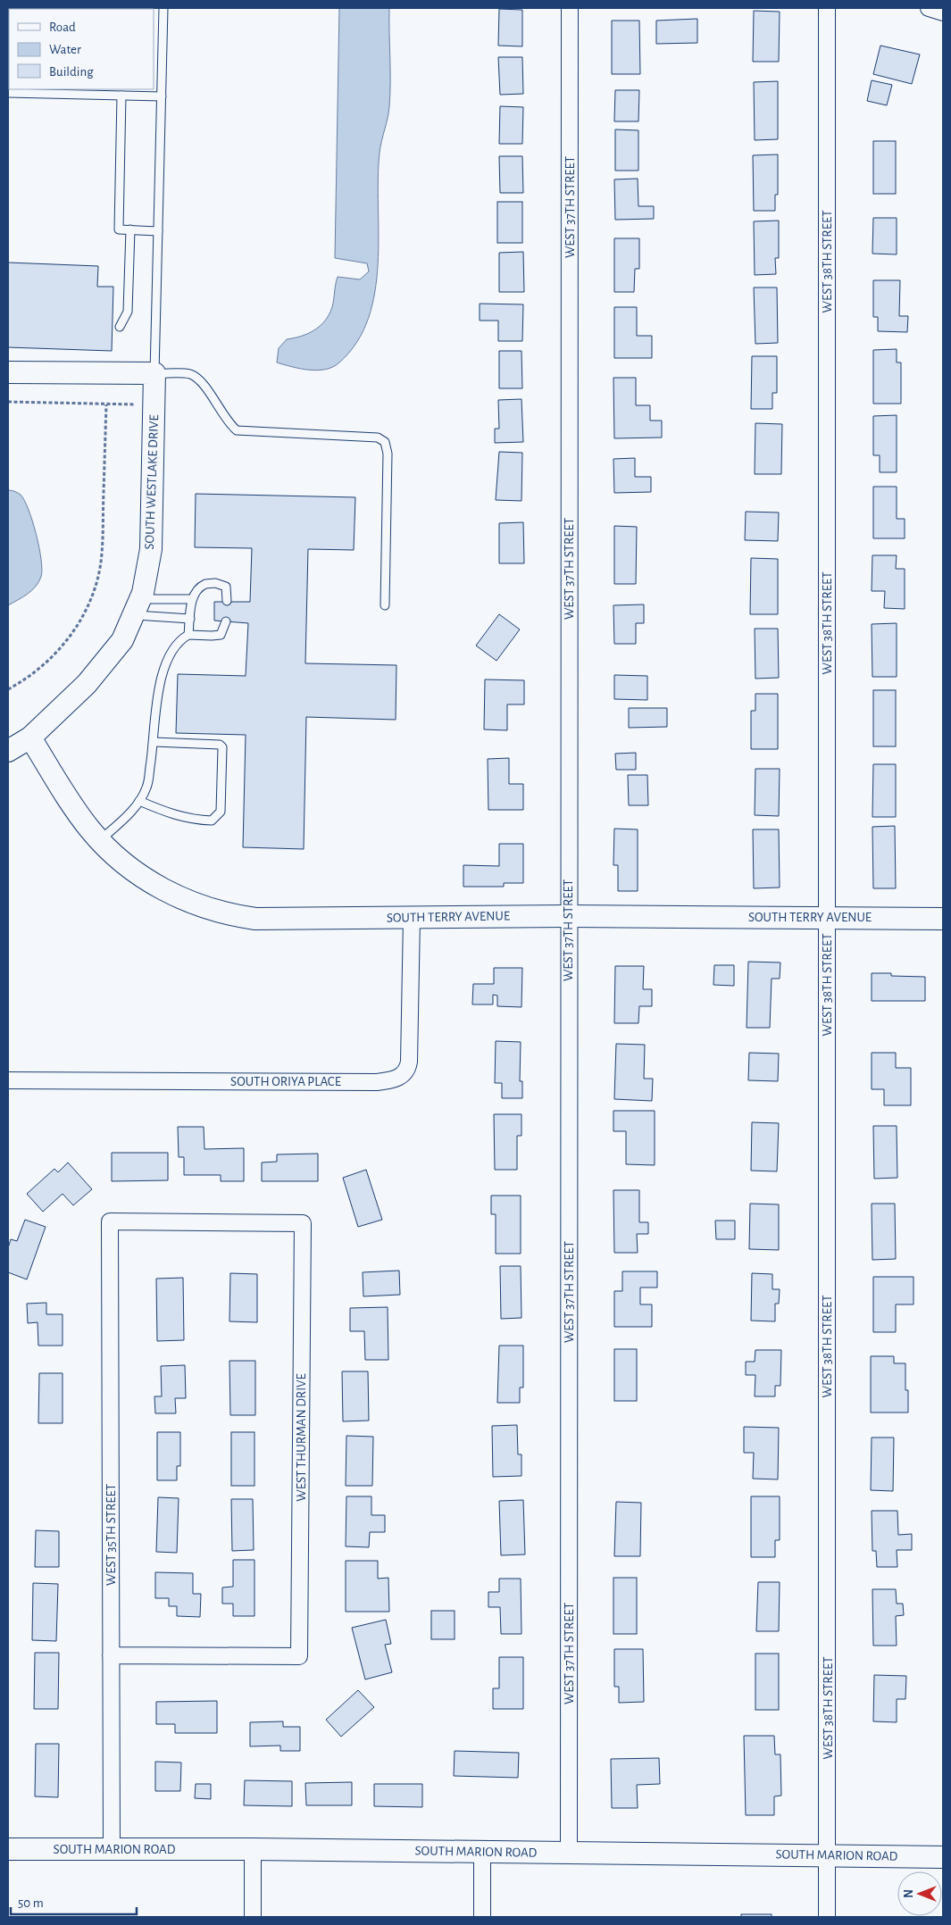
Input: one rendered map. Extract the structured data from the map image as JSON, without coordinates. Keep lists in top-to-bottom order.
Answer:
{
  "streets": {
    "street": [
      "WEST 37TH STREET",
      "WEST 38TH STREET",
      "SOUTH WESTLAKE DRIVE",
      "SOUTH TERRY AVENUE",
      "SOUTH ORIYA PLACE",
      "WEST THURMAN DRIVE",
      "WEST 35TH STREET",
      "SOUTH MARION ROAD"
    ]
  },
  "crossings": [
    ["WEST 37TH STREET", "SOUTH TERRY AVENUE"],
    ["WEST 37TH STREET", "SOUTH MARION ROAD"],
    ["WEST 38TH STREET", "SOUTH TERRY AVENUE"],
    ["WEST 38TH STREET", "SOUTH MARION ROAD"],
    ["SOUTH WESTLAKE DRIVE", "SOUTH TERRY AVENUE"],
    ["SOUTH TERRY AVENUE", "SOUTH ORIYA PLACE"],
    ["WEST THURMAN DRIVE", "WEST 35TH STREET"],
    ["WEST 35TH STREET", "SOUTH MARION ROAD"]
  ],
  "legend": ["Road", "Water", "Building"],
  "scale_bar": "50 m",
  "north": "left"
}
